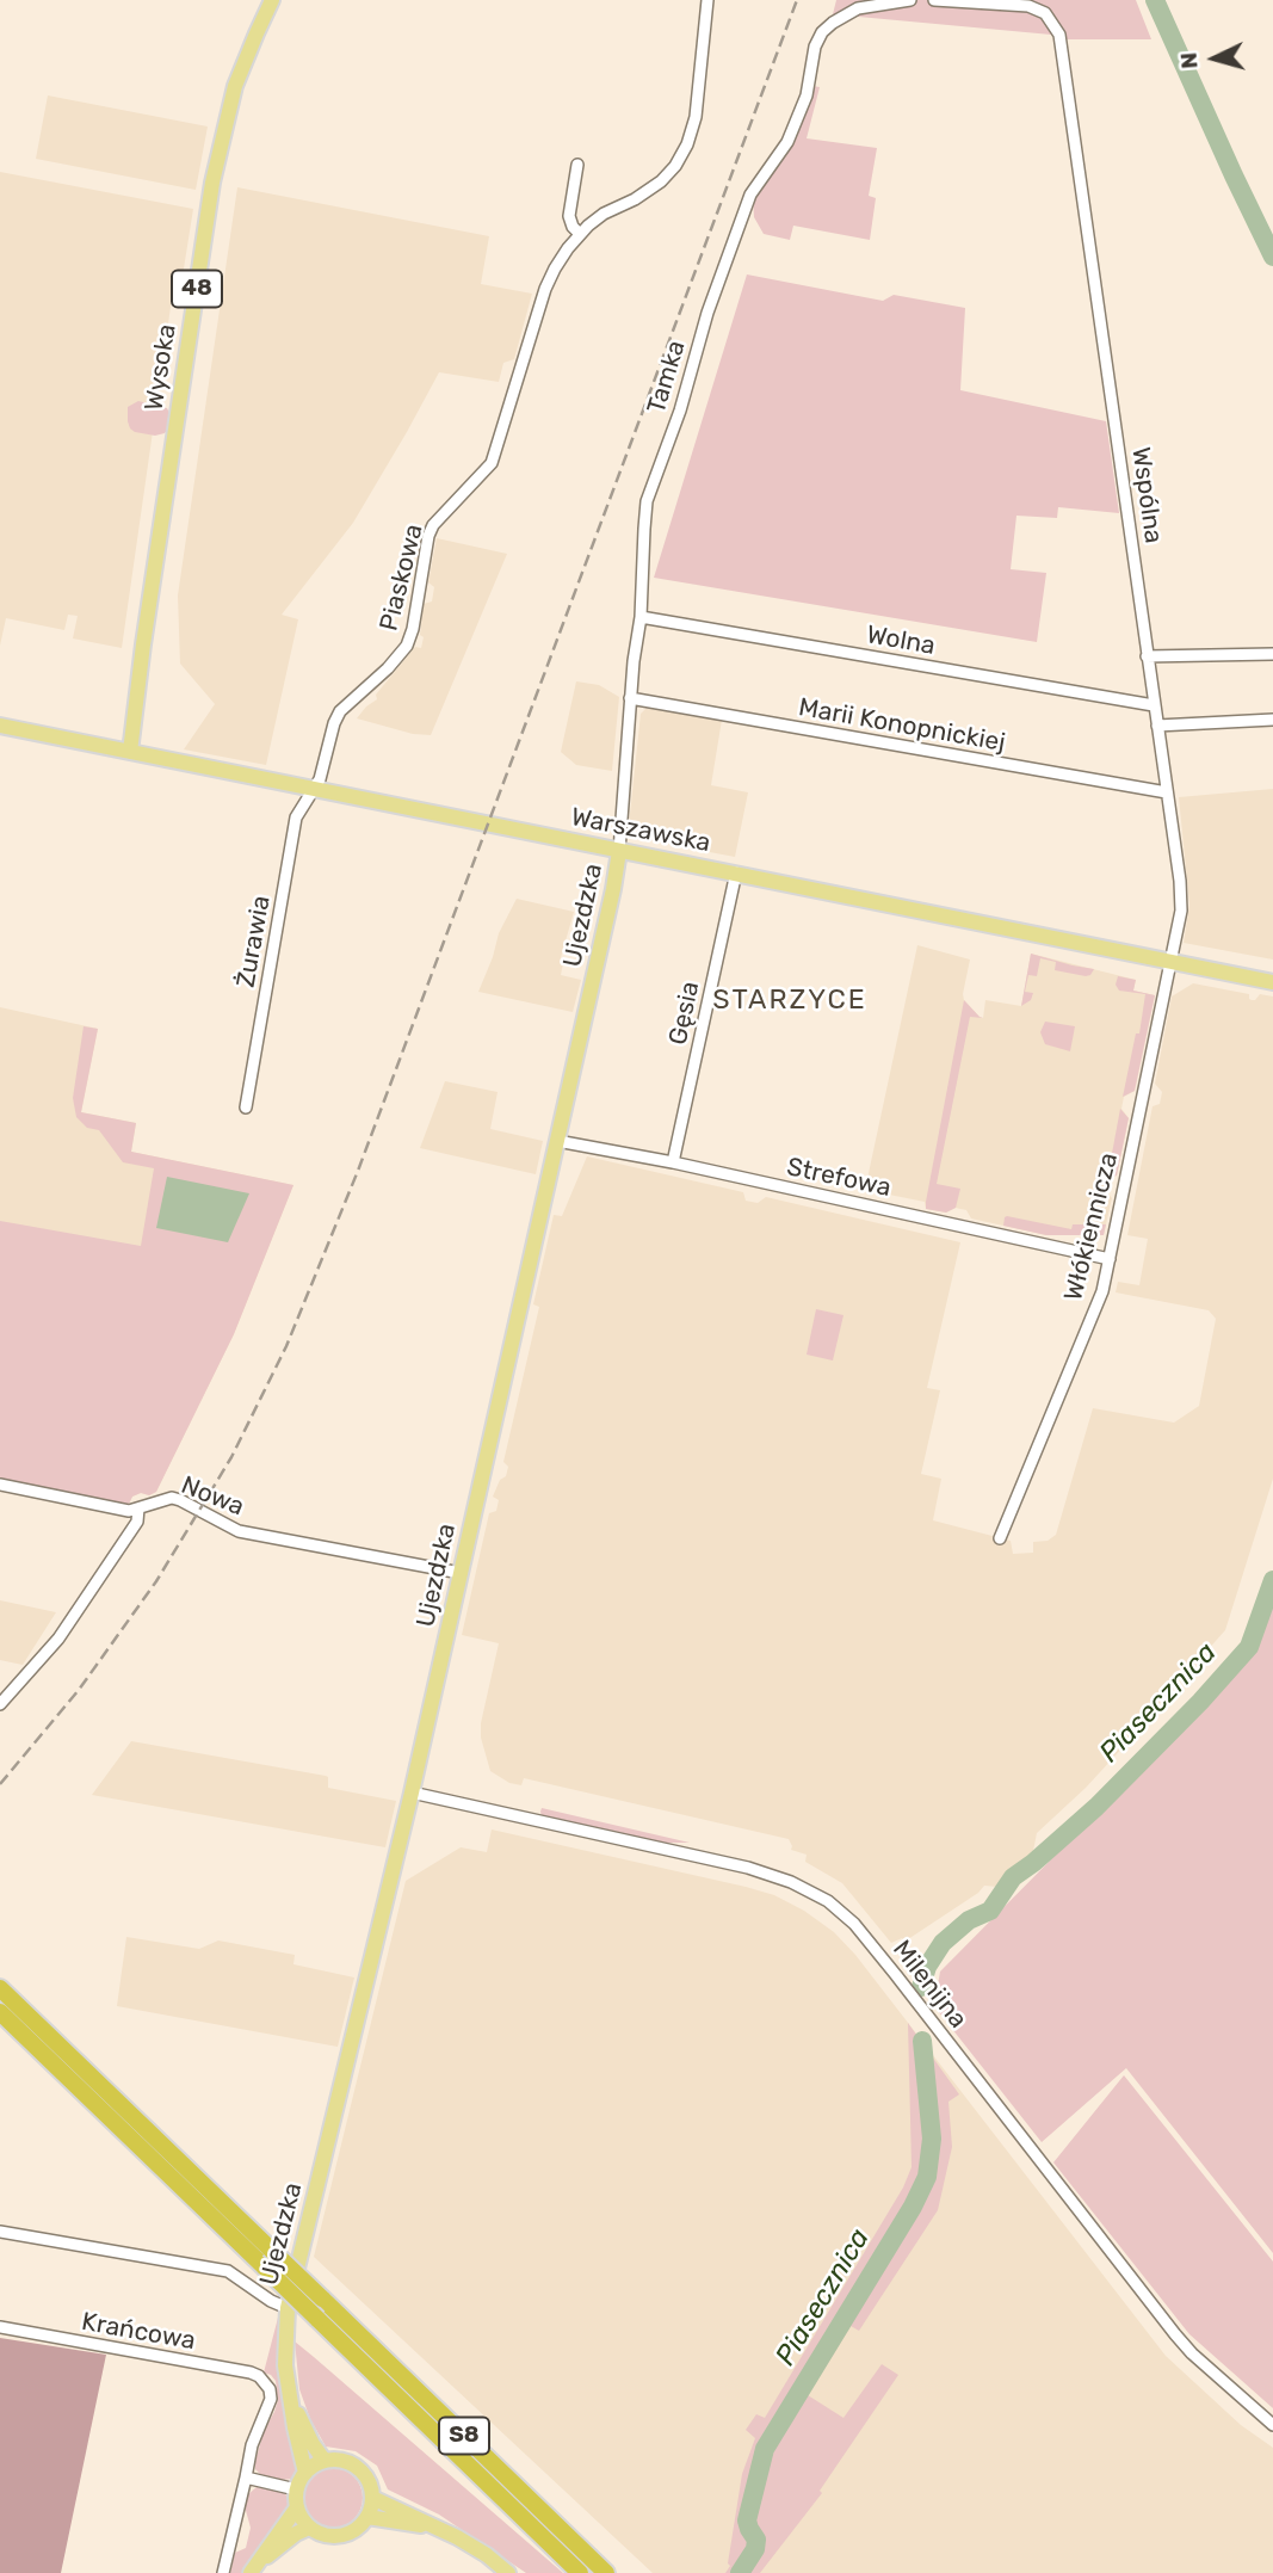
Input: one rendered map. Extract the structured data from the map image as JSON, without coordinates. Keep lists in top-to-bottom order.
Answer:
{
  "streets": {
    "highway": ["S8"],
    "main road": [
      "48",
      "Wysoka",
      "Warszawska",
      "Ujezdzka"
    ],
    "street": [
      "Tamka",
      "Wspólna",
      "Piaskowa",
      "Wolna",
      "Marii Konopnickiej",
      "Żurawia",
      "Gęsia",
      "Strefowa",
      "Włókiennicza",
      "Nowa",
      "Milenijna",
      "Krańcowa"
    ]
  },
  "crossings": [
    ["Wysoka", "Warszawska"],
    ["Tamka", "Wolna"],
    ["Tamka", "Marii Konopnickiej"],
    ["Tamka", "Warszawska"],
    ["Tamka", "Ujezdzka"],
    ["Wspólna", "Wolna"],
    ["Wspólna", "Marii Konopnickiej"],
    ["Wspólna", "Warszawska"],
    ["Wspólna", "Włókiennicza"],
    ["Piaskowa", "Warszawska"],
    ["Piaskowa", "Żurawia"],
    ["Warszawska", "Ujezdzka"],
    ["Warszawska", "Żurawia"],
    ["Warszawska", "Gęsia"],
    ["Warszawska", "Włókiennicza"],
    ["Ujezdzka", "Strefowa"],
    ["Ujezdzka", "Nowa"],
    ["Ujezdzka", "Milenijna"],
    ["Gęsia", "Strefowa"],
    ["Strefowa", "Włókiennicza"]
  ],
  "districts": ["STARZYCE"],
  "water": ["Piasecznica"],
  "north": "left"
}
